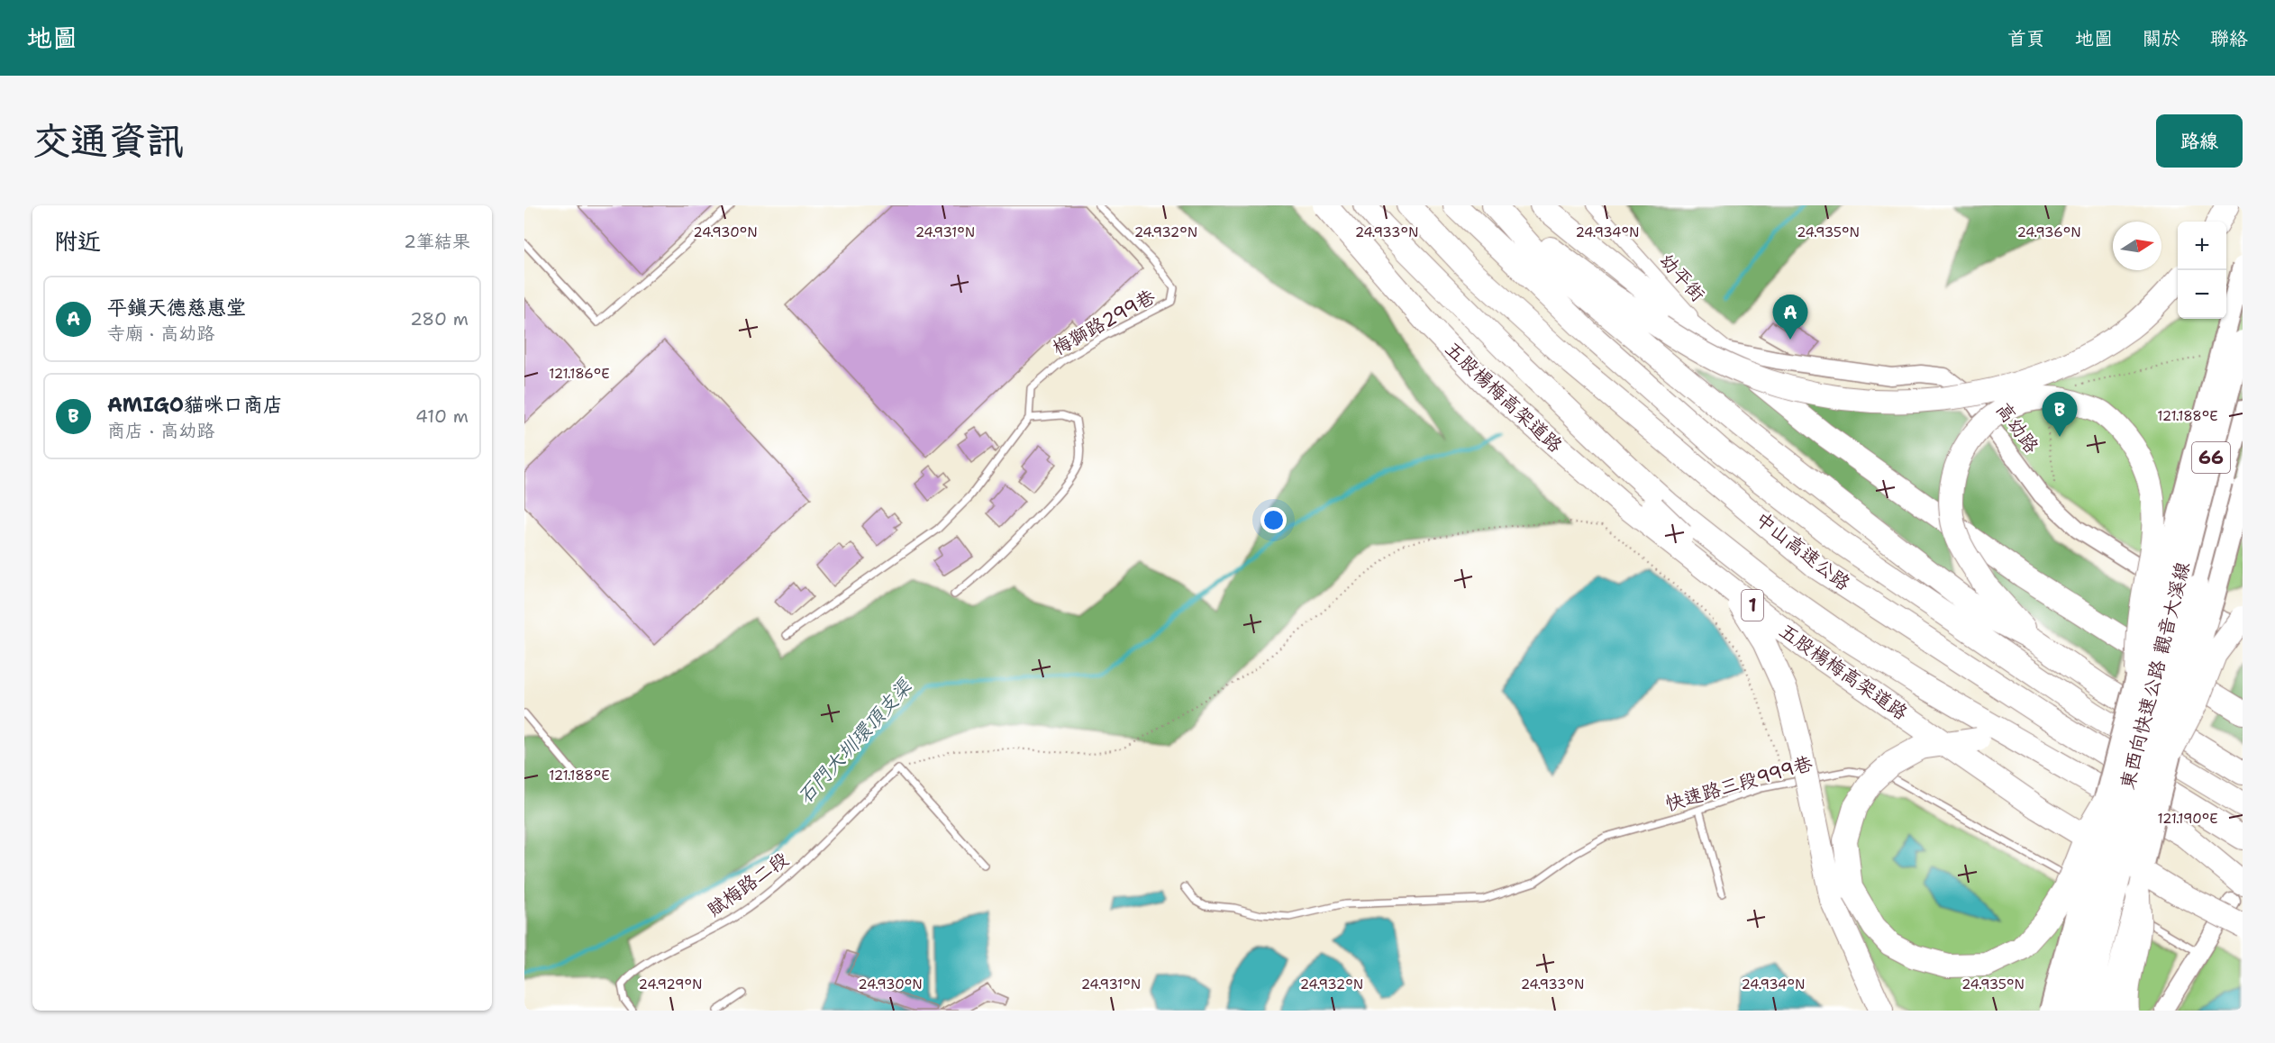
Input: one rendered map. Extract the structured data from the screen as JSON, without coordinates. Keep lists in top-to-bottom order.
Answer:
{
  "streets": {
    "highway": [
      "五股楊梅高架道路",
      "66",
      "中山高速公路",
      "1",
      "東西向快速公路 觀音大溪線"
    ],
    "street": ["幼平街", "高幼路"],
    "lane": ["梅獅路299巷", "快速路三段999巷", "賦梅路二段"]
  },
  "crossings": [
    ["幼平街", "高幼路"]
  ],
  "water": ["石門大圳環頂支渠"],
  "north": "right",
  "page": {
    "header": "地圖",
    "nav": [
      "首頁",
      "地圖",
      "關於",
      "聯絡"
    ],
    "buttons": "路線",
    "title": "交通資訊",
    "heading": ["附近", "2筆結果"],
    "map_buttons": ["+", "−"],
    "list": [
      {
        "mark": "A",
        "name": "平鎮天德慈惠堂",
        "note": "寺廟 · 高幼路",
        "value": "280 m"
      },
      {
        "mark": "B",
        "name": "AMIGO貓咪口商店",
        "note": "商店 · 高幼路",
        "value": "410 m"
      }
    ],
    "pins": ["A", "B"]
  },
  "coordinates": [
    "24.930°N",
    "24.931°N",
    "24.932°N",
    "24.933°N",
    "24.934°N",
    "24.935°N",
    "24.936°N",
    "121.186°E",
    "121.188°E",
    "121.190°E",
    "24.929°N"
  ]
}
